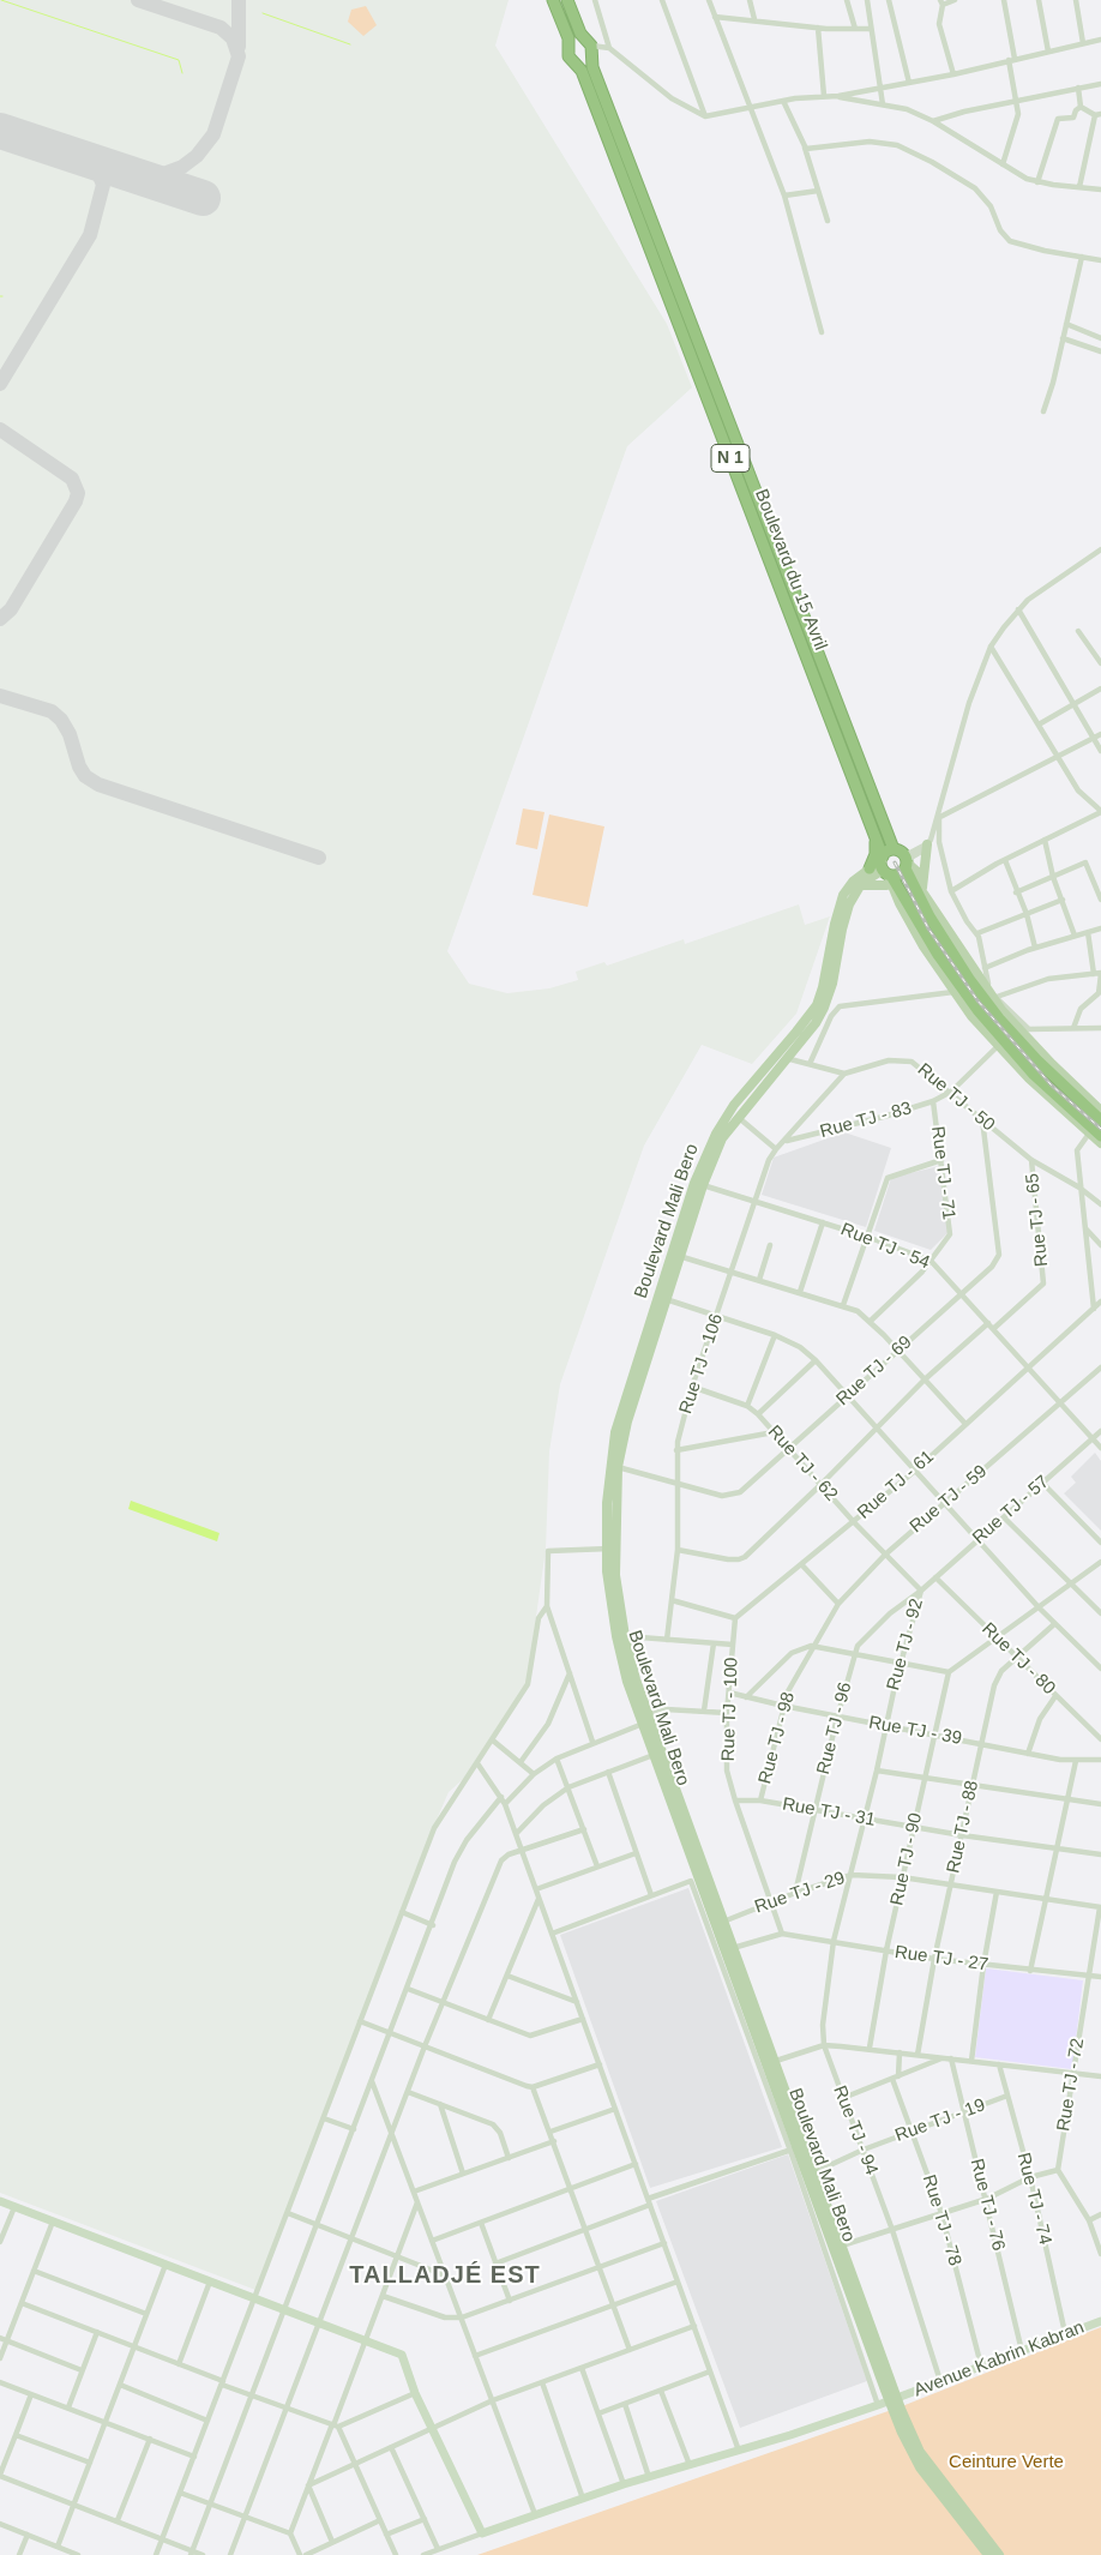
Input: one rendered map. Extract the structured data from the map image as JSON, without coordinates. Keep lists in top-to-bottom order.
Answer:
{
  "streets": {
    "highway": ["N 1", "Boulevard du 15 Avril"],
    "main road": ["Boulevard Mali Bero"],
    "street": [
      "Rue TJ - 50",
      "Rue TJ - 83",
      "Rue TJ - 71",
      "Rue TJ - 65",
      "Rue TJ - 54",
      "Rue TJ - 106",
      "Rue TJ - 69",
      "Rue TJ - 62",
      "Rue TJ - 61",
      "Rue TJ - 59",
      "Rue TJ - 57",
      "Rue TJ - 92",
      "Rue TJ - 80",
      "Rue TJ - 100",
      "Rue TJ - 96",
      "Rue TJ - 39",
      "Rue TJ - 98",
      "Rue TJ - 31",
      "Rue TJ - 88",
      "Rue TJ - 90",
      "Rue TJ - 29",
      "Rue TJ - 27",
      "Rue TJ - 72",
      "Rue TJ - 19",
      "Rue TJ - 94",
      "Rue TJ - 74",
      "Rue TJ - 76",
      "Rue TJ - 78",
      "Avenue Kabrin Kabran"
    ]
  },
  "crossings": [
    ["Boulevard du 15 Avril", "Rue TJ - 83"],
    ["Boulevard du 15 Avril", "Boulevard Mali Bero"],
    ["Rue TJ - 50", "Rue TJ - 83"],
    ["Rue TJ - 50", "Rue TJ - 65"],
    ["Rue TJ - 50", "Rue TJ - 69"],
    ["Rue TJ - 83", "Rue TJ - 71"],
    ["Rue TJ - 83", "Rue TJ - 106"],
    ["Rue TJ - 71", "Rue TJ - 54"],
    ["Rue TJ - 65", "Rue TJ - 54"],
    ["Boulevard Mali Bero", "Rue TJ - 54"],
    ["Boulevard Mali Bero", "Rue TJ - 69"],
    ["Boulevard Mali Bero", "Rue TJ - 29"],
    ["Boulevard Mali Bero", "Rue TJ - 27"],
    ["Boulevard Mali Bero", "Rue TJ - 19"],
    ["Rue TJ - 54", "Rue TJ - 106"],
    ["Rue TJ - 54", "Rue TJ - 69"],
    ["Rue TJ - 54", "Rue TJ - 61"],
    ["Rue TJ - 54", "Rue TJ - 59"],
    ["Rue TJ - 54", "Rue TJ - 57"],
    ["Rue TJ - 106", "Rue TJ - 69"],
    ["Rue TJ - 106", "Rue TJ - 62"],
    ["Rue TJ - 69", "Rue TJ - 62"],
    ["Rue TJ - 62", "Rue TJ - 61"],
    ["Rue TJ - 62", "Rue TJ - 59"],
    ["Rue TJ - 62", "Rue TJ - 57"],
    ["Rue TJ - 62", "Rue TJ - 92"],
    ["Rue TJ - 62", "Rue TJ - 96"],
    ["Rue TJ - 61", "Rue TJ - 100"],
    ["Rue TJ - 59", "Rue TJ - 98"],
    ["Rue TJ - 57", "Rue TJ - 92"],
    ["Rue TJ - 57", "Rue TJ - 80"],
    ["Rue TJ - 57", "Rue TJ - 96"],
    ["Rue TJ - 92", "Rue TJ - 96"],
    ["Rue TJ - 92", "Rue TJ - 39"],
    ["Rue TJ - 92", "Rue TJ - 31"],
    ["Rue TJ - 92", "Rue TJ - 29"],
    ["Rue TJ - 92", "Rue TJ - 94"],
    ["Rue TJ - 80", "Rue TJ - 88"],
    ["Rue TJ - 100", "Rue TJ - 39"],
    ["Rue TJ - 100", "Rue TJ - 31"],
    ["Rue TJ - 100", "Rue TJ - 29"],
    ["Rue TJ - 96", "Rue TJ - 39"],
    ["Rue TJ - 96", "Rue TJ - 31"],
    ["Rue TJ - 96", "Rue TJ - 29"],
    ["Rue TJ - 39", "Rue TJ - 98"],
    ["Rue TJ - 39", "Rue TJ - 88"],
    ["Rue TJ - 39", "Rue TJ - 90"],
    ["Rue TJ - 98", "Rue TJ - 31"],
    ["Rue TJ - 31", "Rue TJ - 88"],
    ["Rue TJ - 31", "Rue TJ - 90"],
    ["Rue TJ - 88", "Rue TJ - 29"],
    ["Rue TJ - 88", "Rue TJ - 27"],
    ["Rue TJ - 90", "Rue TJ - 29"],
    ["Rue TJ - 90", "Rue TJ - 27"],
    ["Rue TJ - 29", "Rue TJ - 72"],
    ["Rue TJ - 29", "Rue TJ - 94"],
    ["Rue TJ - 27", "Rue TJ - 72"],
    ["Rue TJ - 27", "Rue TJ - 94"],
    ["Rue TJ - 19", "Rue TJ - 94"],
    ["Rue TJ - 19", "Rue TJ - 74"],
    ["Rue TJ - 19", "Rue TJ - 76"],
    ["Rue TJ - 19", "Rue TJ - 78"],
    ["Rue TJ - 94", "Avenue Kabrin Kabran"],
    ["Rue TJ - 74", "Avenue Kabrin Kabran"],
    ["Rue TJ - 76", "Avenue Kabrin Kabran"],
    ["Rue TJ - 78", "Avenue Kabrin Kabran"]
  ],
  "districts": ["TALLADJÉ EST"],
  "parks": ["Ceinture Verte"]
}
